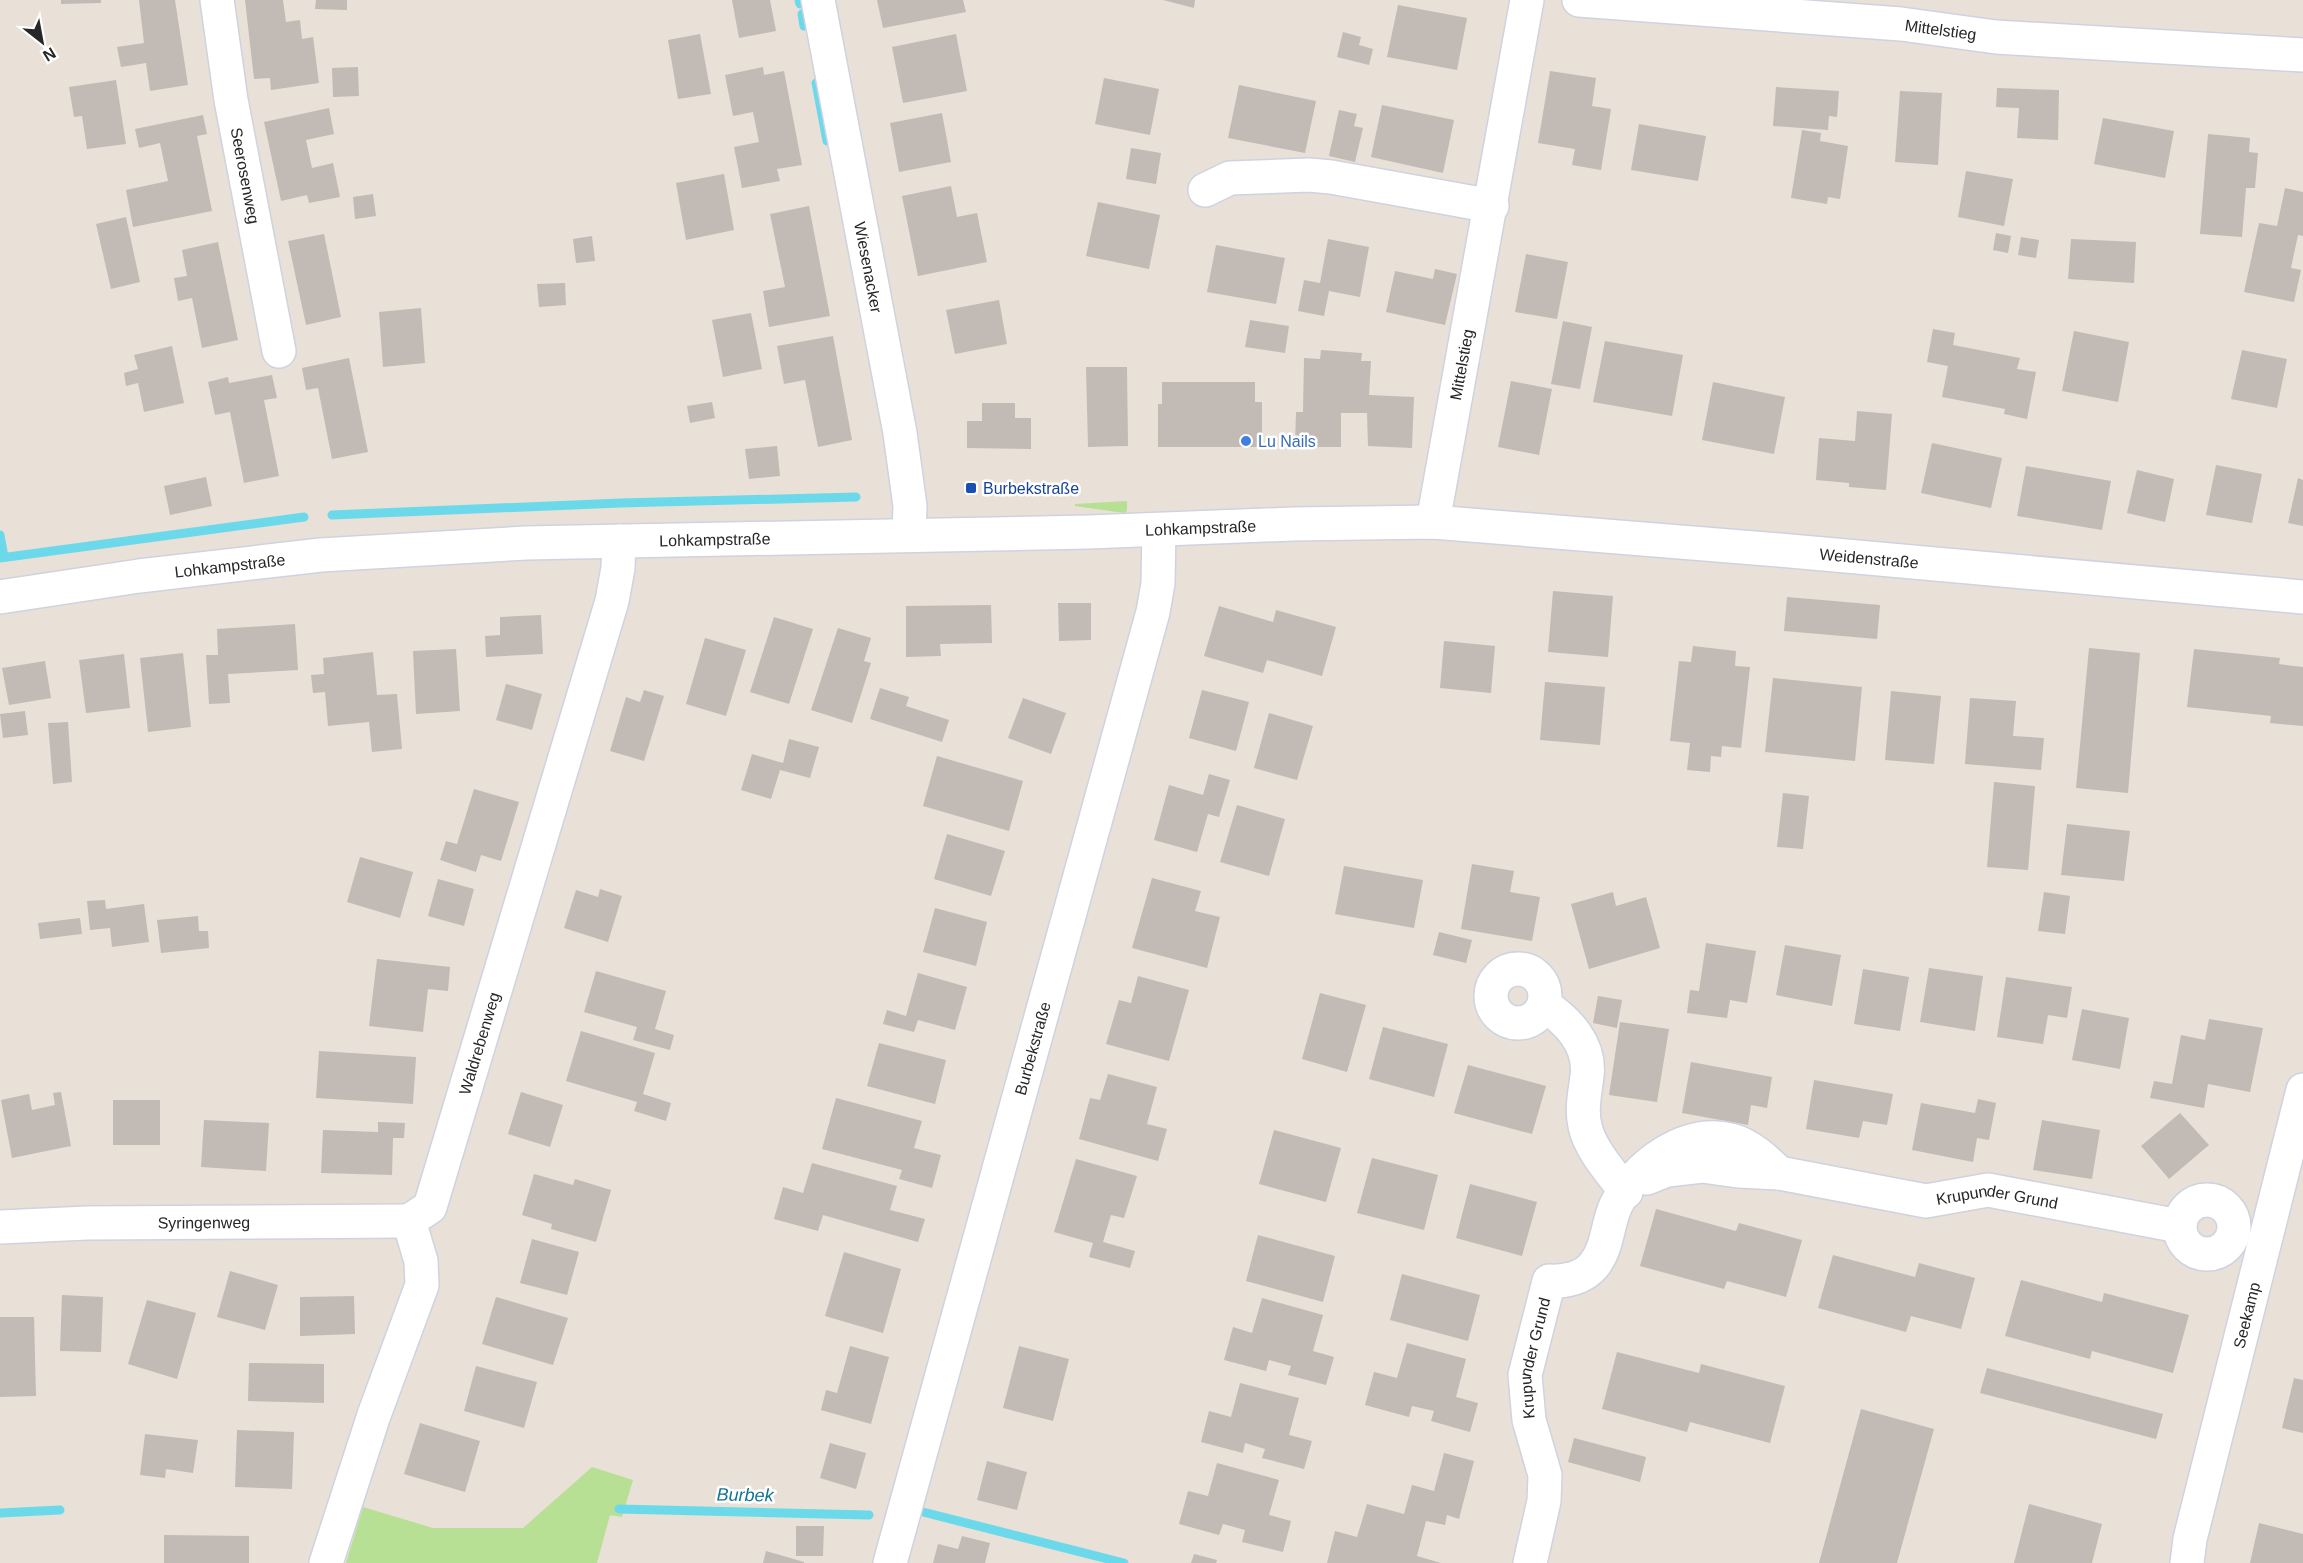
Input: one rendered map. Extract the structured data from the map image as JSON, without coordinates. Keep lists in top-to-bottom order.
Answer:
{
  "streets": {
    "street": [
      "Mittelstieg",
      "Seerosenweg",
      "Wiesenacker",
      "Lohkampstraße",
      "Weidenstraße",
      "Waldrebenweg",
      "Burbekstraße",
      "Krupunder Grund",
      "Syringenweg",
      "Seekamp"
    ]
  },
  "crossings": [
    ["Mittelstieg", "Lohkampstraße"],
    ["Mittelstieg", "Weidenstraße"],
    ["Wiesenacker", "Lohkampstraße"],
    ["Lohkampstraße", "Weidenstraße"],
    ["Lohkampstraße", "Waldrebenweg"],
    ["Lohkampstraße", "Burbekstraße"],
    ["Waldrebenweg", "Syringenweg"],
    ["Krupunder Grund", "Seekamp"]
  ],
  "water": ["Burbek"],
  "places": {
    "other": ["Lu Nails"],
    "transit": ["Burbekstraße"]
  },
  "north": "bottom right"
}
